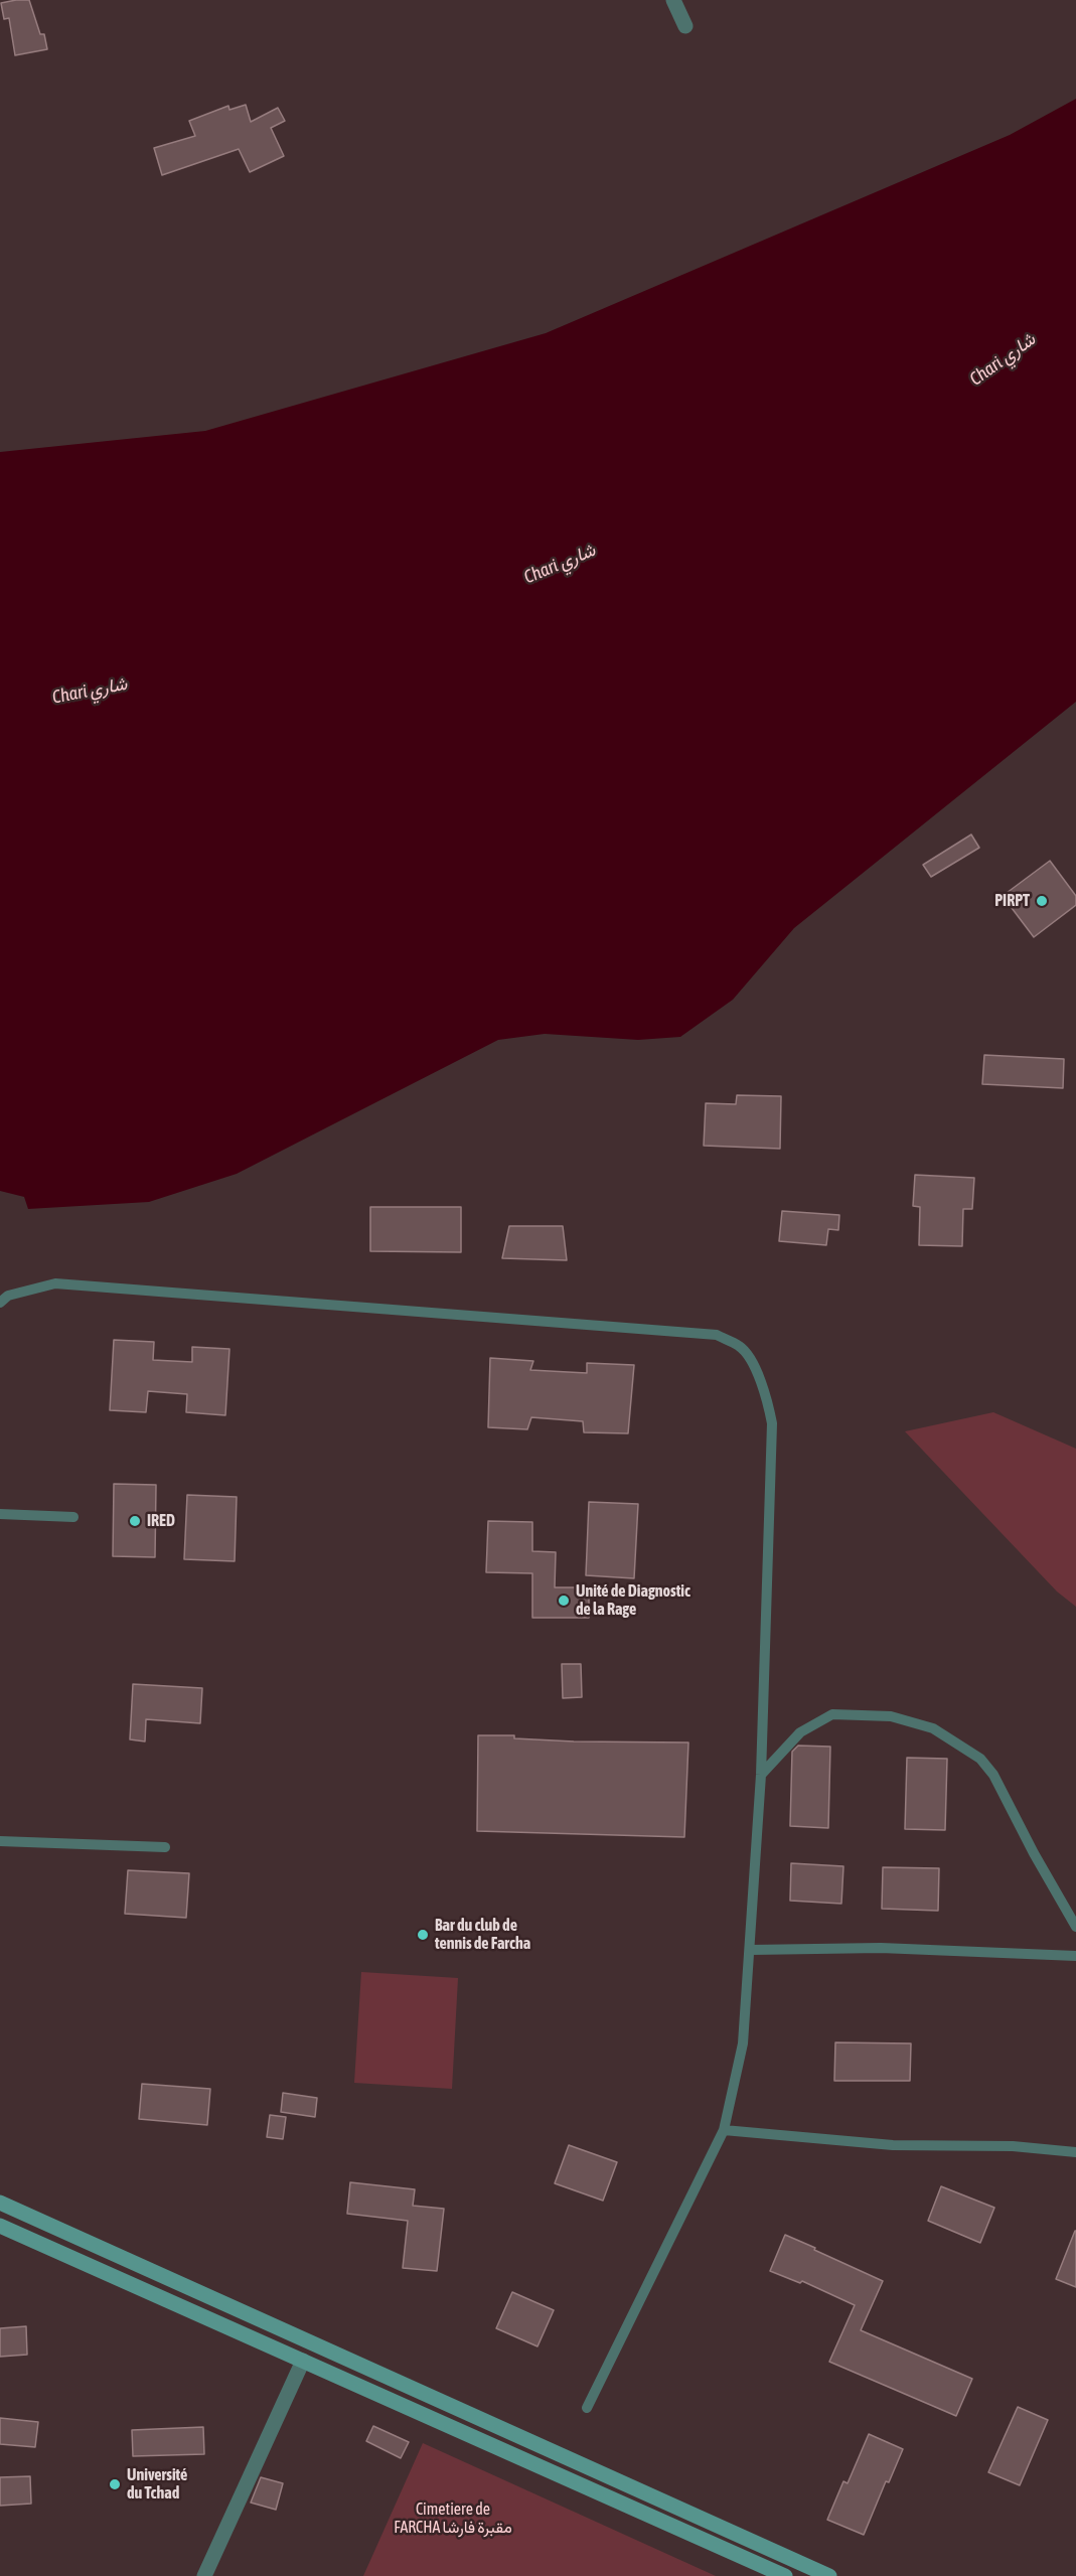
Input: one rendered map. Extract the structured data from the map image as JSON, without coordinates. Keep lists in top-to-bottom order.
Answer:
{
  "water": ["Chari شاري"],
  "parks": ["Cimetiere de FARCHA مقبرة فارشا"],
  "places": [
    "PIRPT",
    "IRED",
    "Unité de Diagnostic de la Rage",
    "Bar du club de tennis de Farcha",
    "Université du Tchad"
  ]
}
